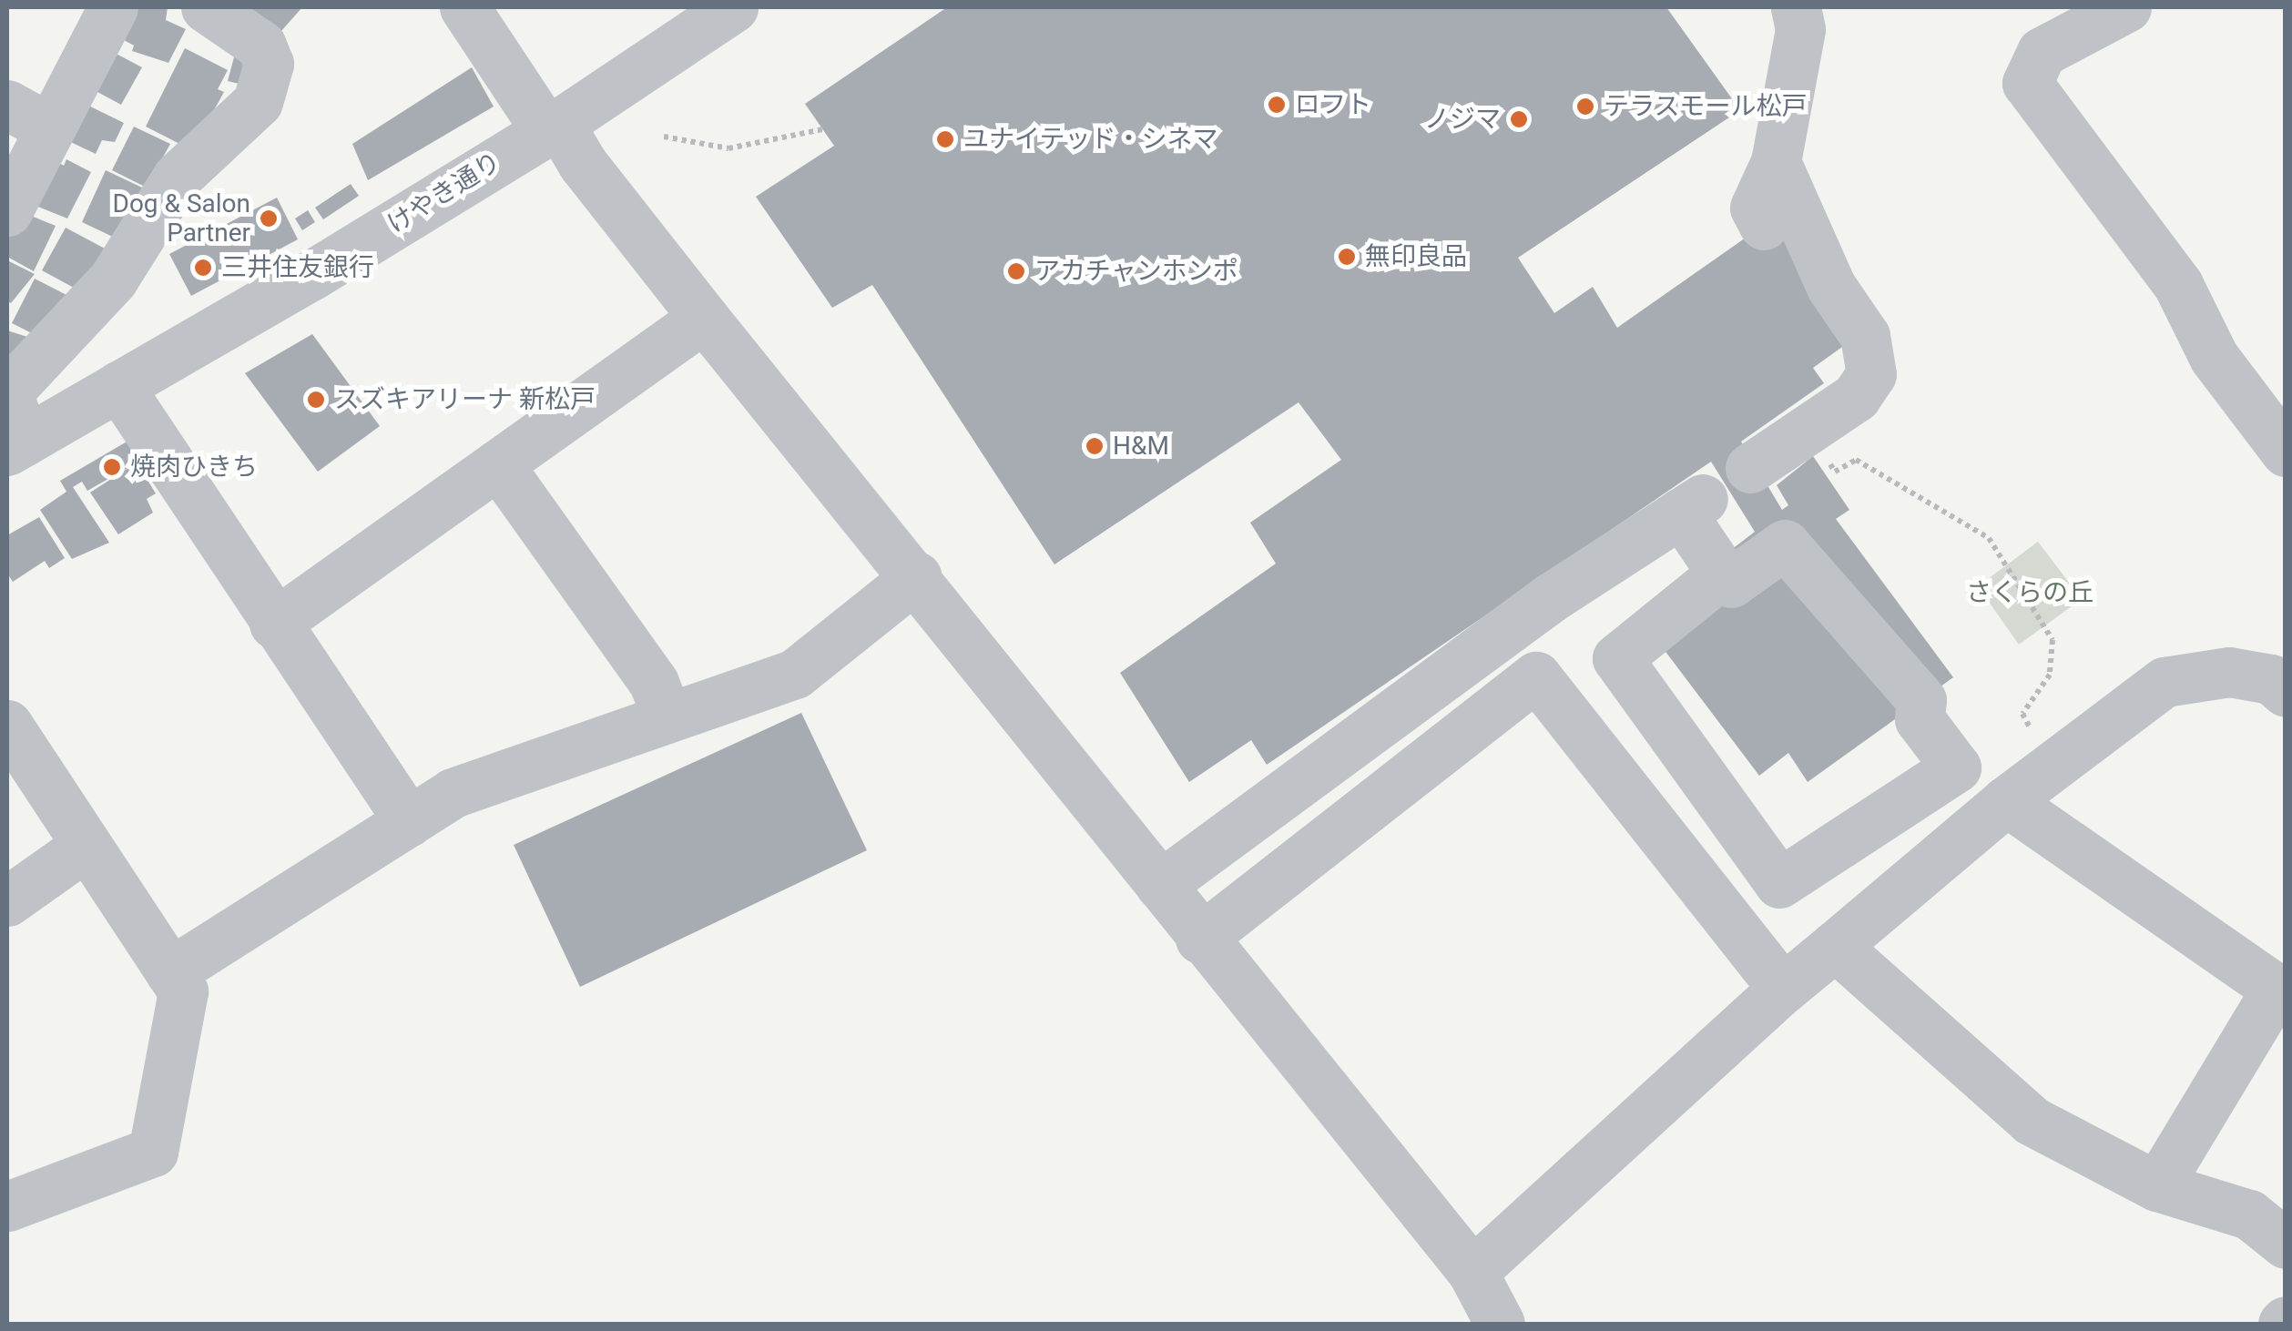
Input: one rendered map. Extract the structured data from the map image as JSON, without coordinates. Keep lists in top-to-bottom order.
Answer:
{
  "streets": {
    "street": ["けやき通り"]
  },
  "parks": ["さくらの丘"],
  "places": [
    "ロフト",
    "テラスモール松戸",
    "ノジマ",
    "ユナイテッド・シネマ",
    "Dog & Salon Partner",
    "無印良品",
    "三井住友銀行",
    "アカチャンホンポ",
    "スズキアリーナ 新松戸",
    "H&M",
    "焼肉ひきち"
  ]
}
